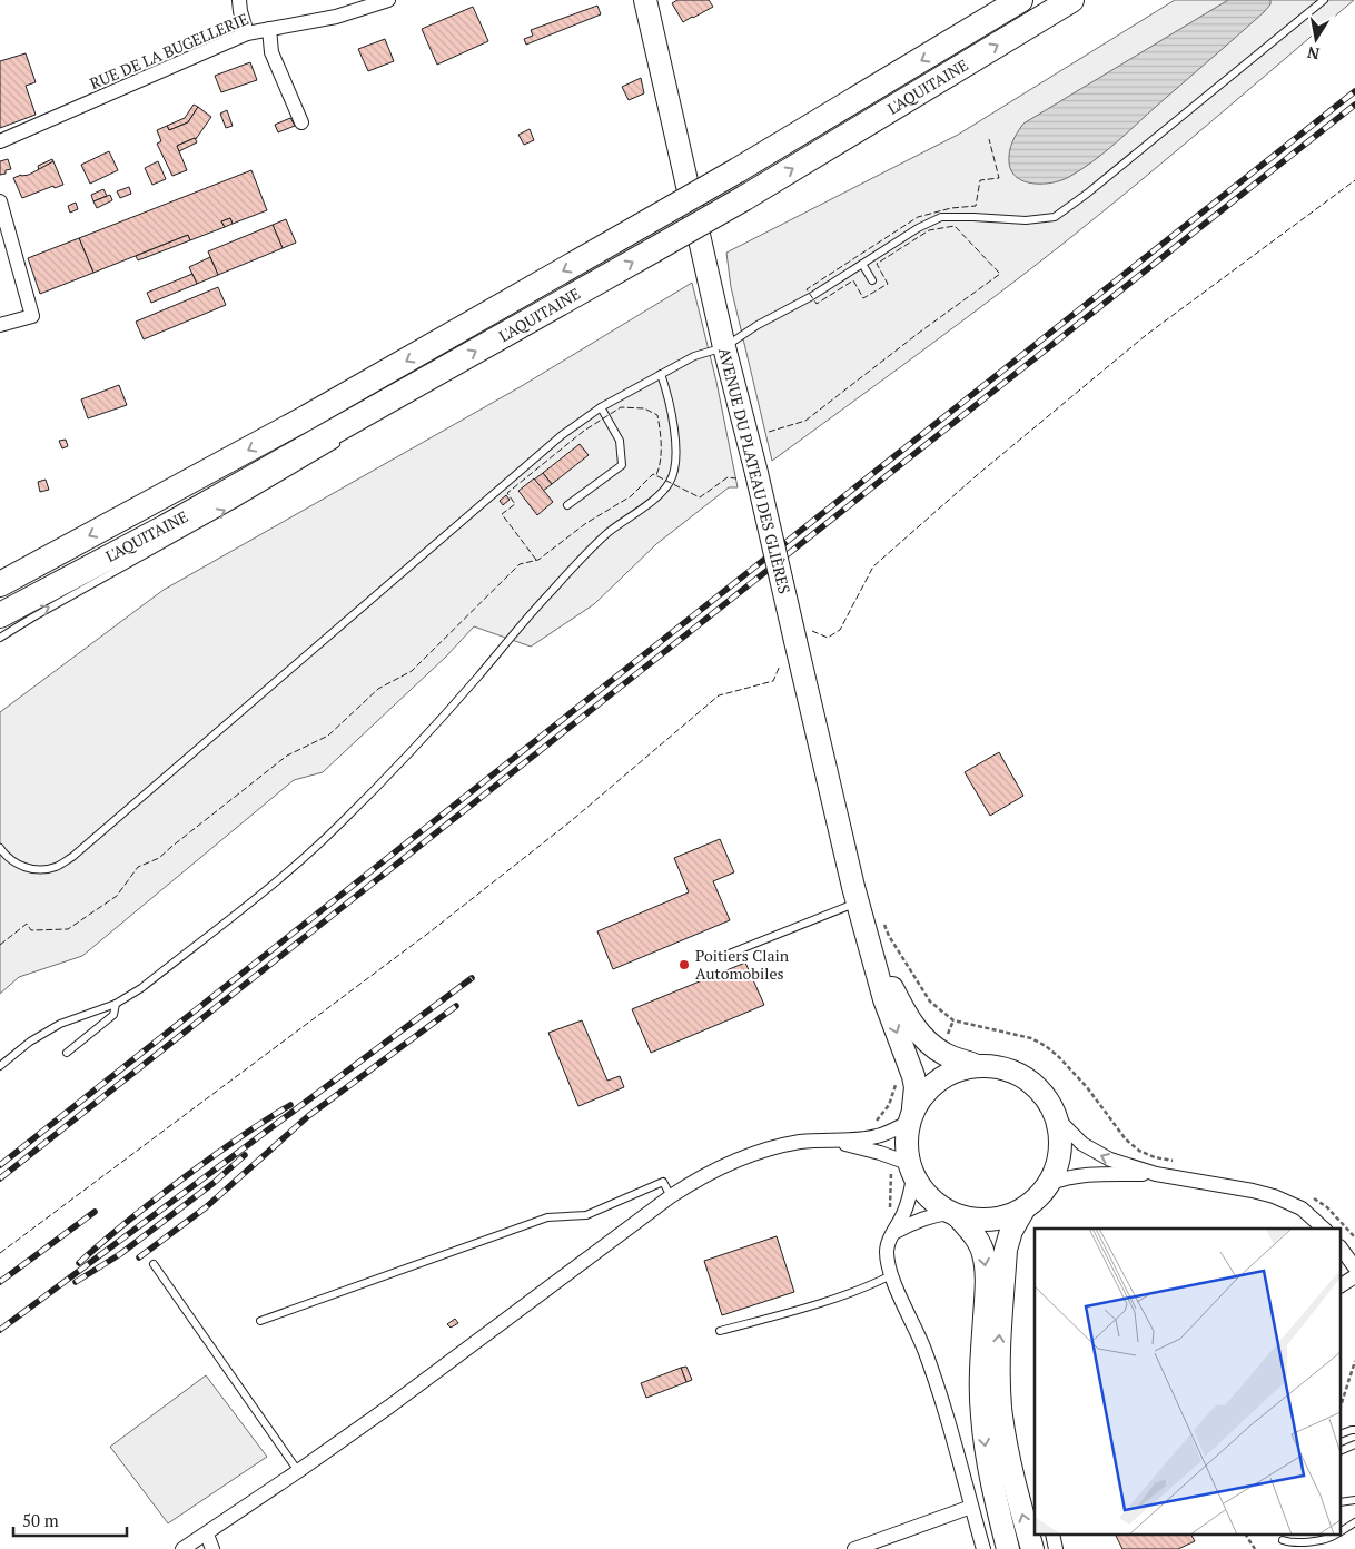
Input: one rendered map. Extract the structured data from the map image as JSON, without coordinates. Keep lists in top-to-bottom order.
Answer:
{
  "streets": {
    "highway": ["L'AQUITAINE"],
    "main road": ["AVENUE DU PLATEAU DES GLIÈRES"],
    "street": ["RUE DE LA BUGELLERIE"]
  },
  "places": ["Poitiers Clain Automobiles"],
  "scale_bar": "50 m",
  "north": "bottom"
}
